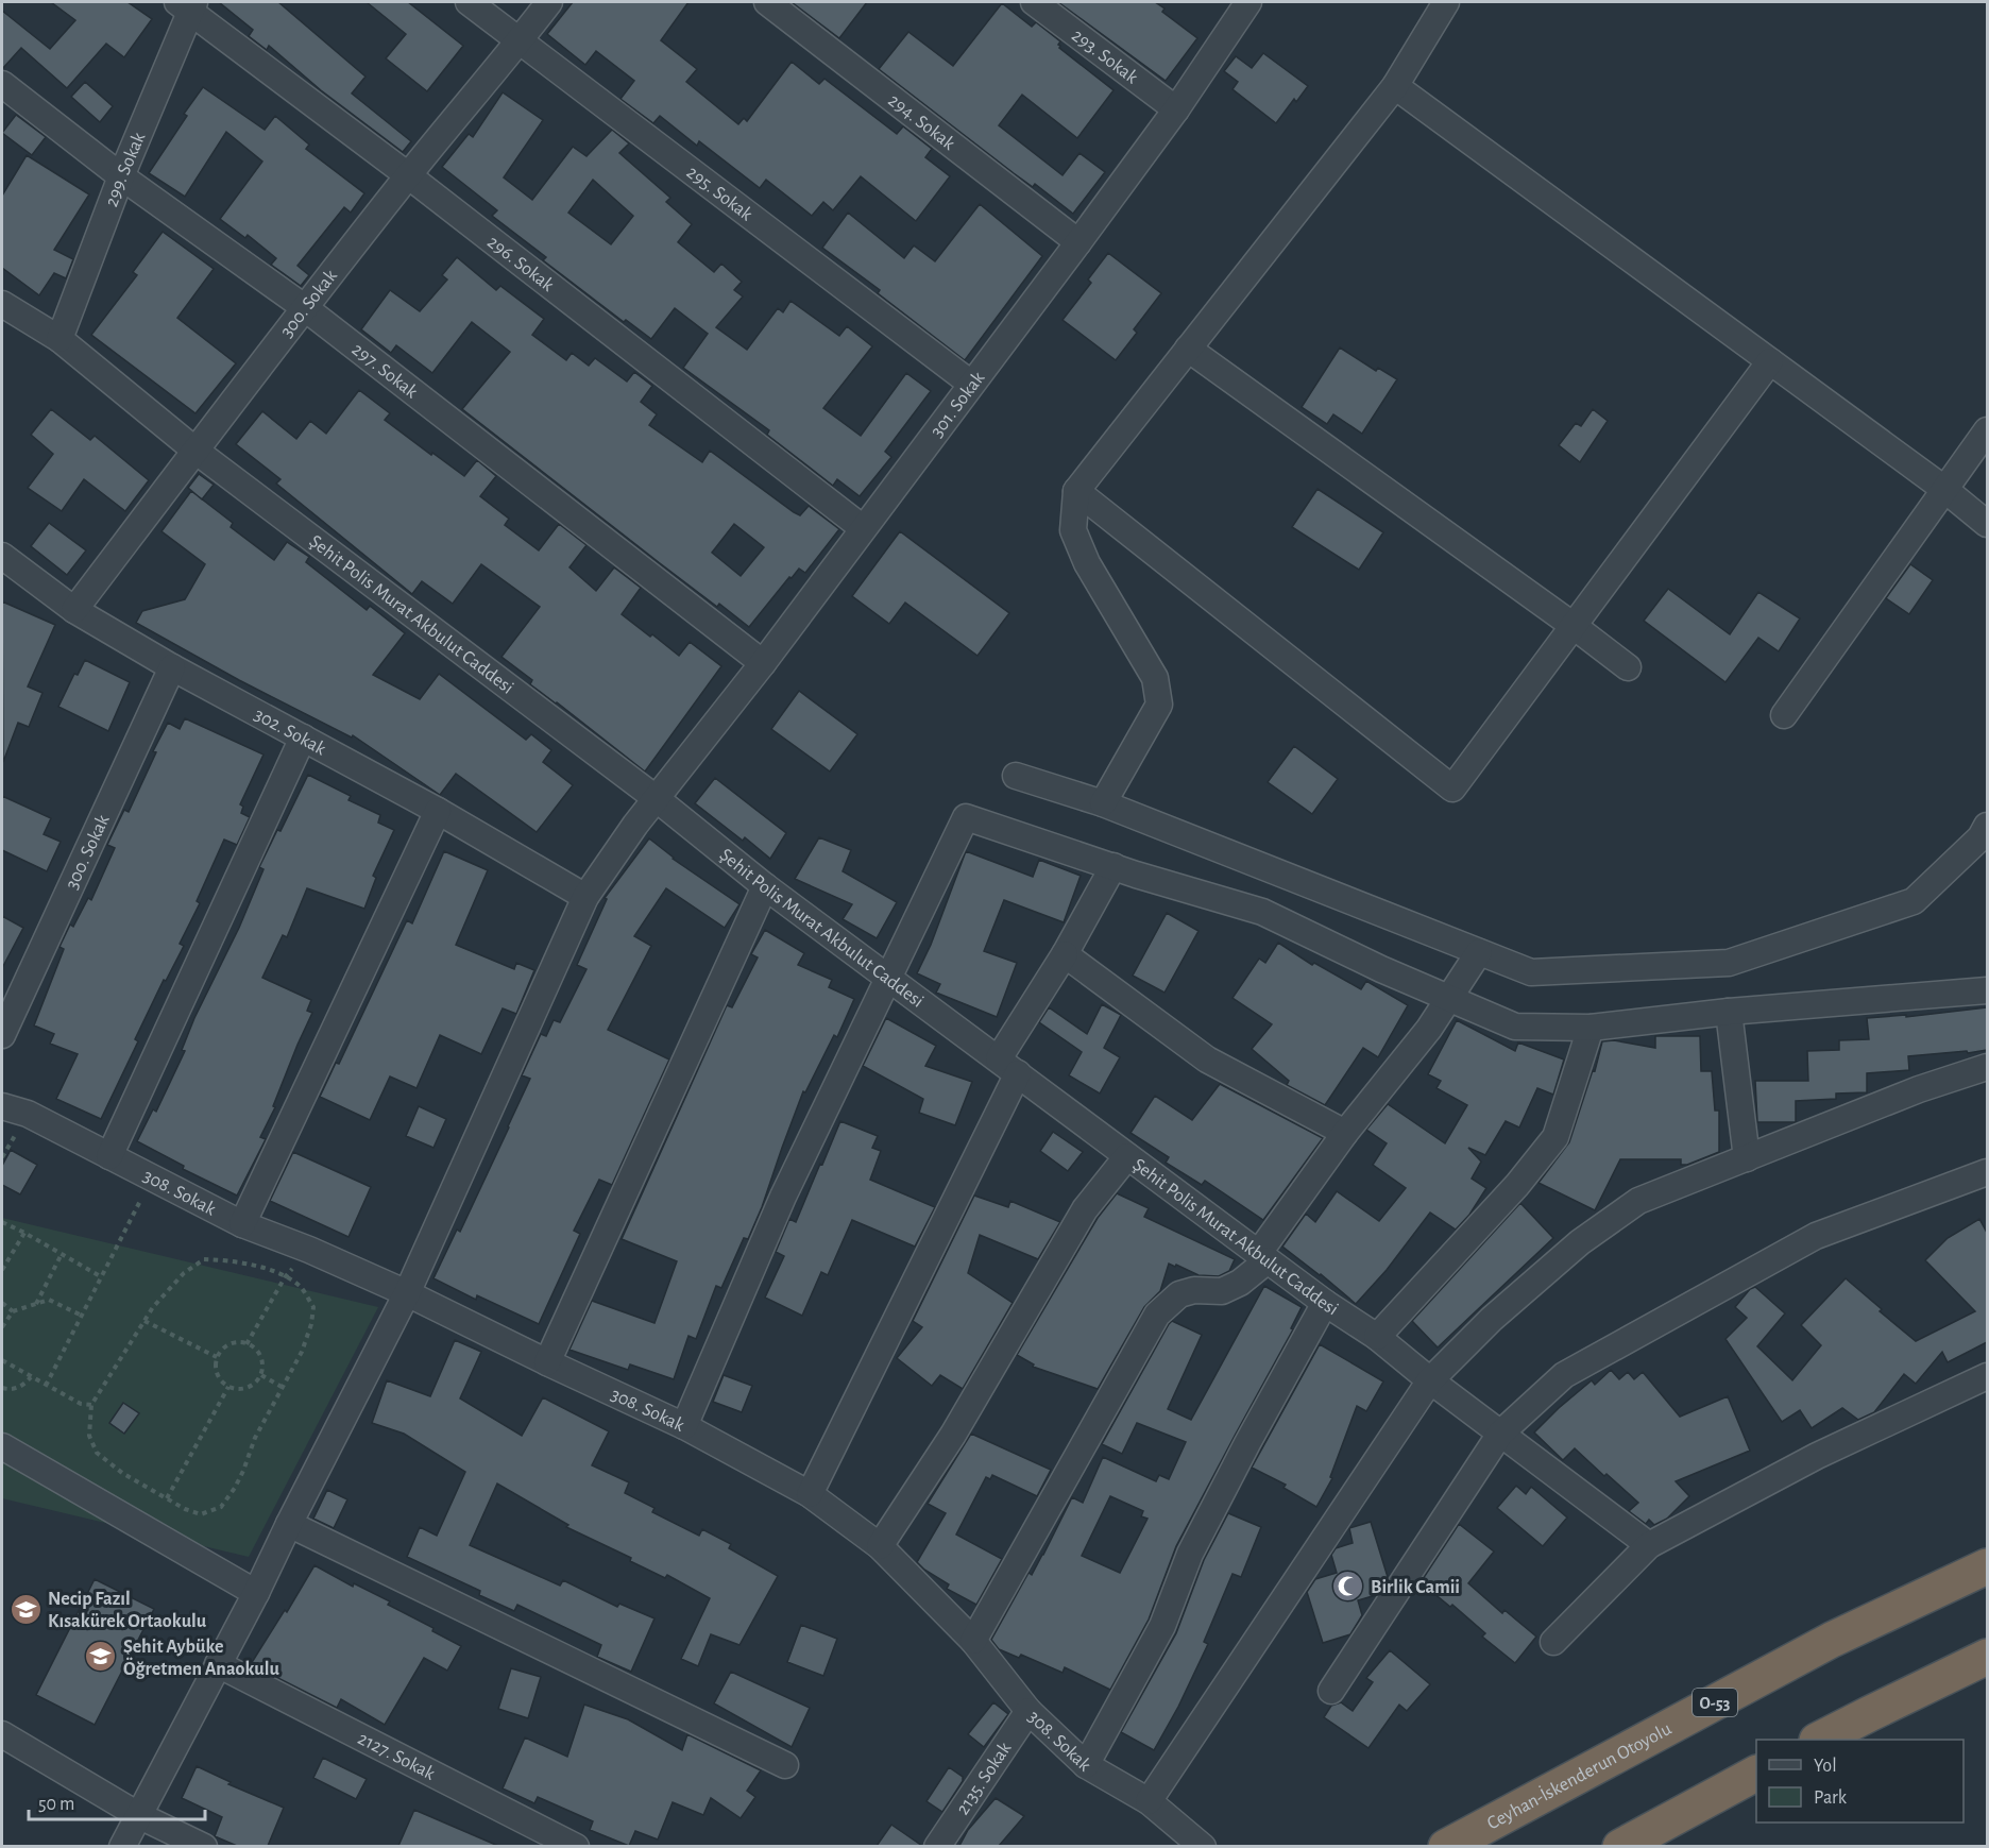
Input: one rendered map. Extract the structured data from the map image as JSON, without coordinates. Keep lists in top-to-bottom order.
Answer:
{
  "streets": {
    "highway": ["O-53", "Ceyhan-İskenderun Otoyolu"],
    "street": [
      "293. Sokak",
      "294. Sokak",
      "299. Sokak",
      "295. Sokak",
      "296. Sokak",
      "300. Sokak",
      "297. Sokak",
      "301. Sokak",
      "Şehit Polis Murat Akbulut Caddesi",
      "302. Sokak",
      "308. Sokak",
      "2127. Sokak",
      "2135. Sokak"
    ]
  },
  "crossings": [
    ["293. Sokak", "301. Sokak"],
    ["294. Sokak", "301. Sokak"],
    ["299. Sokak", "296. Sokak"],
    ["299. Sokak", "297. Sokak"],
    ["299. Sokak", "Şehit Polis Murat Akbulut Caddesi"],
    ["295. Sokak", "300. Sokak"],
    ["295. Sokak", "301. Sokak"],
    ["296. Sokak", "300. Sokak"],
    ["296. Sokak", "301. Sokak"],
    ["300. Sokak", "297. Sokak"],
    ["300. Sokak", "Şehit Polis Murat Akbulut Caddesi"],
    ["300. Sokak", "302. Sokak"],
    ["297. Sokak", "301. Sokak"],
    ["301. Sokak", "Şehit Polis Murat Akbulut Caddesi"],
    ["301. Sokak", "302. Sokak"],
    ["301. Sokak", "308. Sokak"],
    ["301. Sokak", "2127. Sokak"],
    ["308. Sokak", "2135. Sokak"]
  ],
  "places": {
    "mosque": ["Birlik Camii"],
    "school or university": ["Necip Fazıl Kısakürek Ortaokulu", "Şehit Aybüke Öğretmen Anaokulu"]
  },
  "legend": ["Yol", "Park"],
  "scale_bar": "50 m"
}
